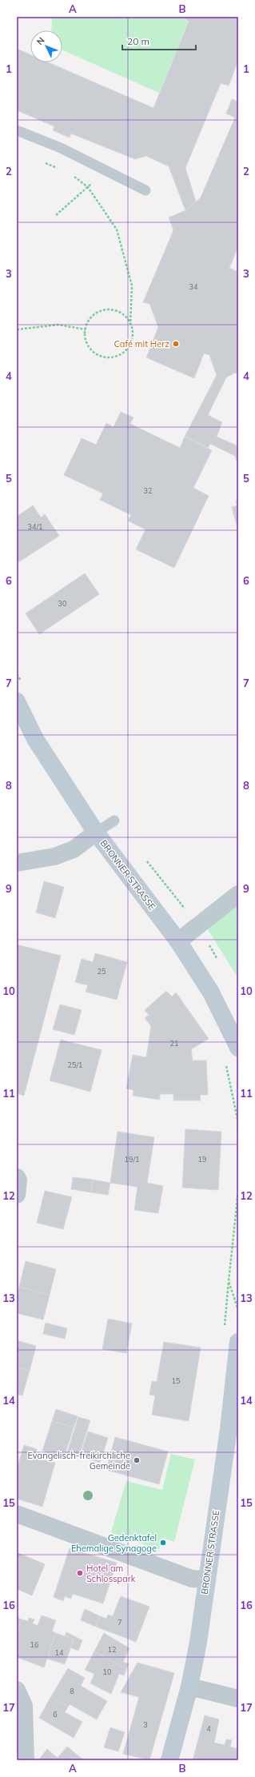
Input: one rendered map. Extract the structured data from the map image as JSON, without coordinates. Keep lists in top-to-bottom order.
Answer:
{
  "streets": {
    "street": ["BRONNER STRASSE"]
  },
  "places": [
    "Café mit Herz",
    "Evangelisch-freikirchliche Gemeinde",
    "Gedenktafel Ehemalige Synagoge",
    "Hotel am Schlosspark"
  ],
  "house_numbers": [
    "34",
    "32",
    "34/1",
    "30",
    "25",
    "21",
    "25/1",
    "19/1",
    "19",
    "15",
    "7",
    "16",
    "12",
    "14",
    "10",
    "8",
    "6",
    "3",
    "4"
  ],
  "scale_bar": "20 m",
  "north": "top left",
  "grid": {
    "columns": ["A", "B"],
    "rows": [
      "1",
      "2",
      "3",
      "4",
      "5",
      "6",
      "7",
      "8",
      "9",
      "10",
      "11",
      "12",
      "13",
      "14",
      "15",
      "16",
      "17"
    ]
  }
}
